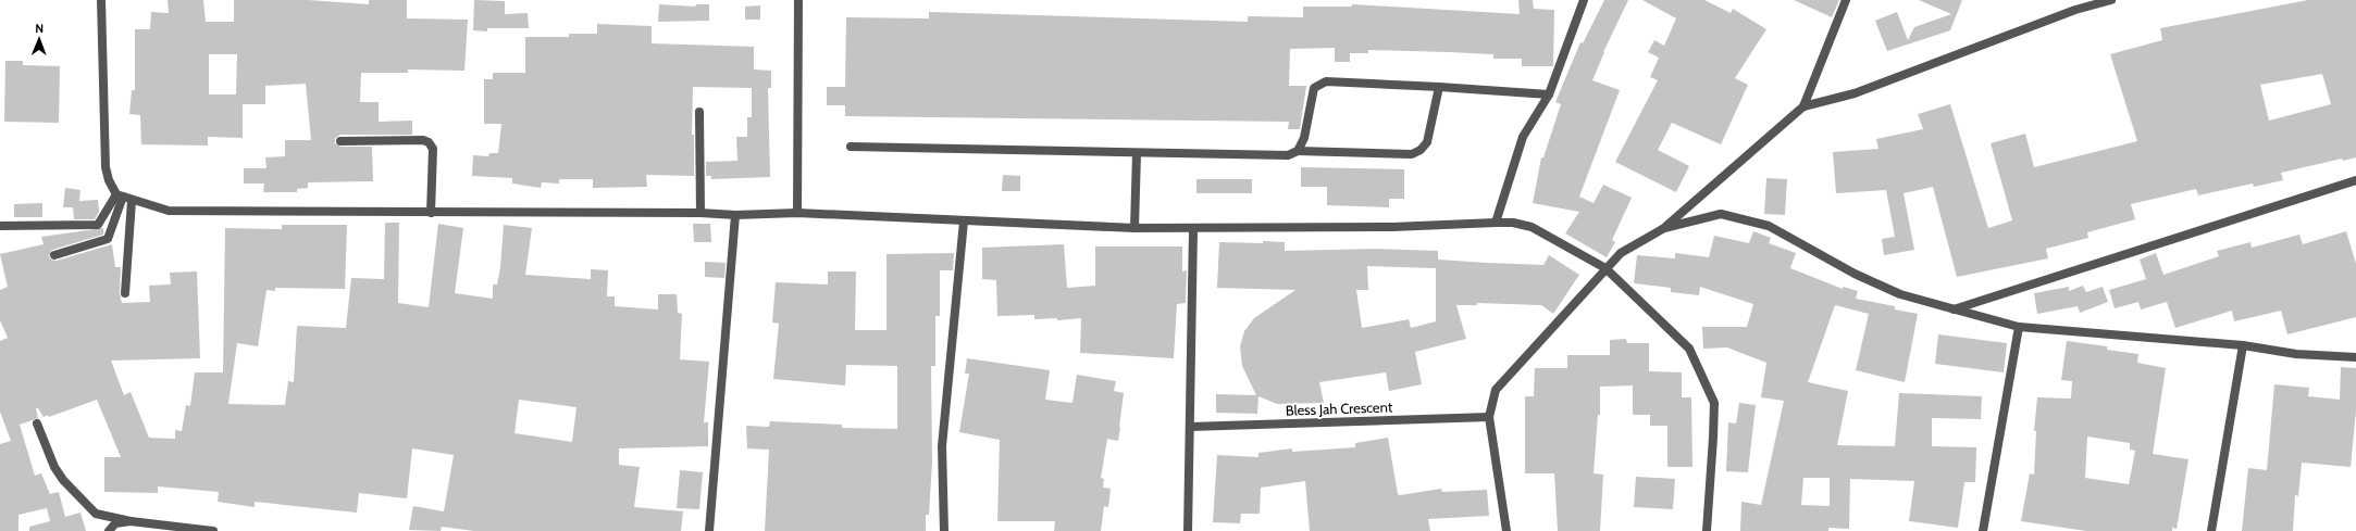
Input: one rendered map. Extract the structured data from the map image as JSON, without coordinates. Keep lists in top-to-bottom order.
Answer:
{
  "streets": {
    "street": ["Bless Jah Crescent"]
  },
  "north": "top"
}
